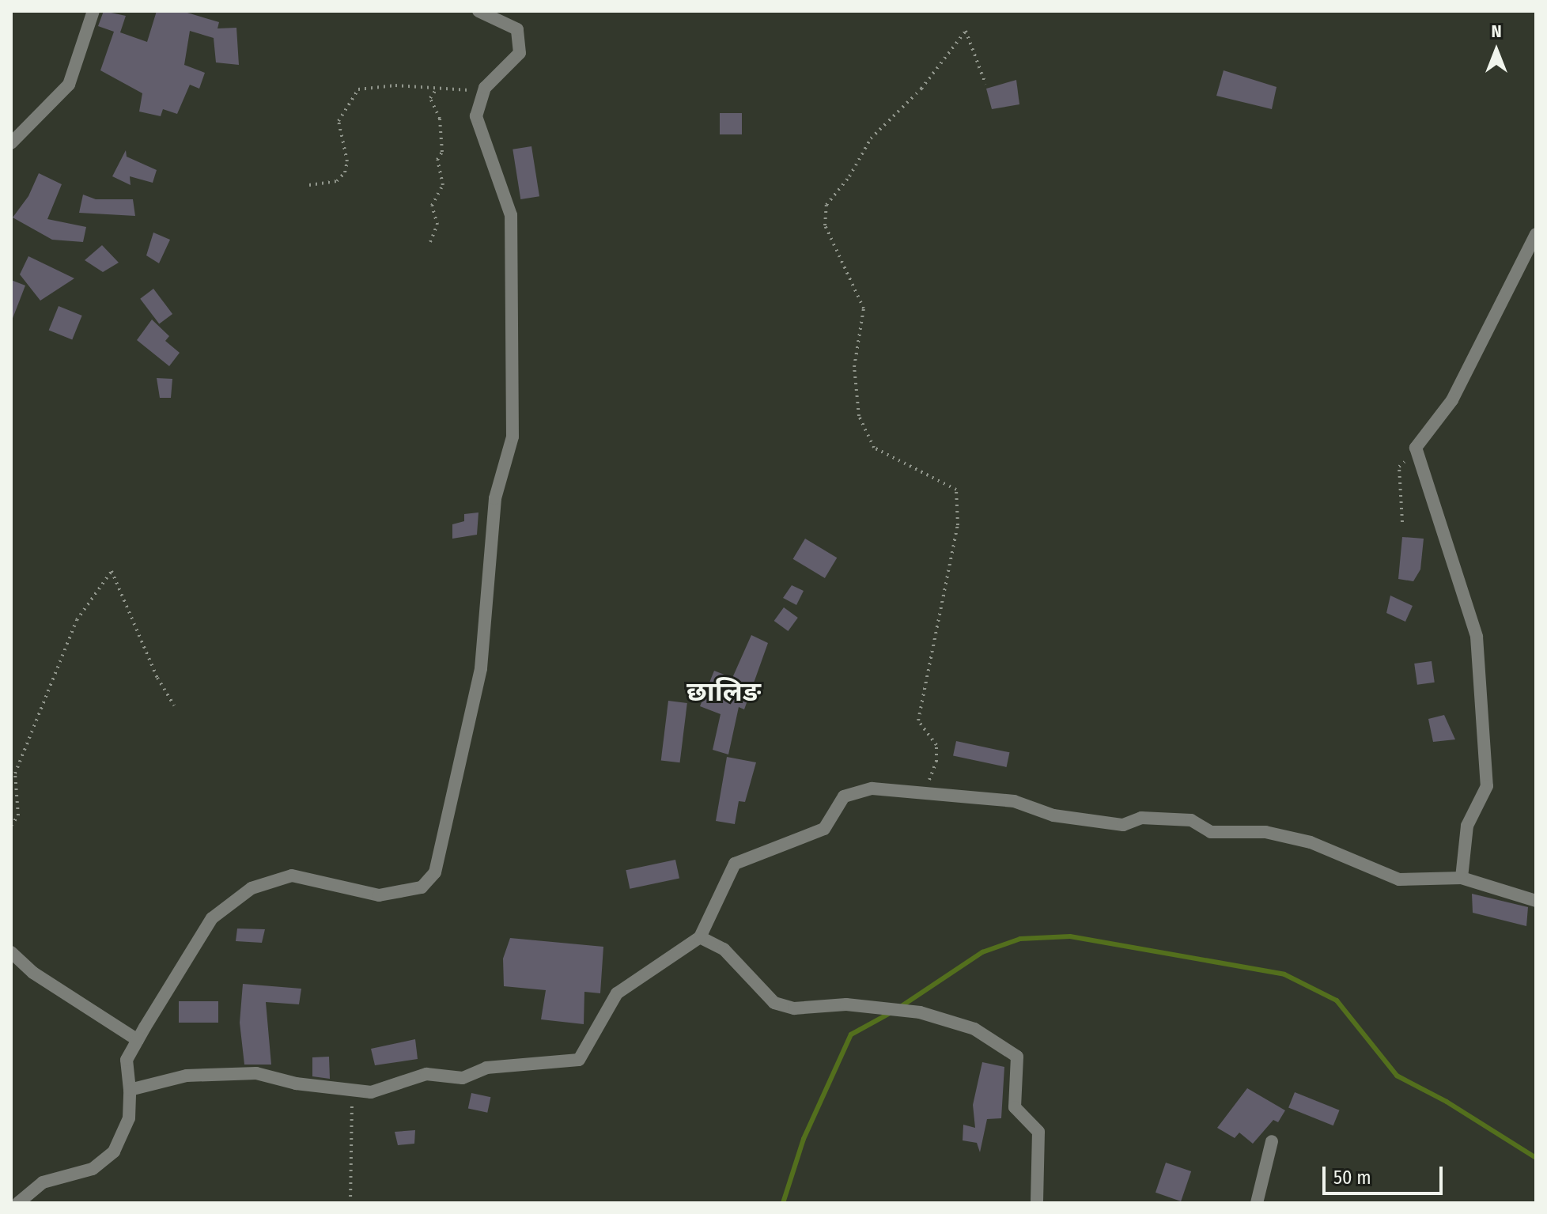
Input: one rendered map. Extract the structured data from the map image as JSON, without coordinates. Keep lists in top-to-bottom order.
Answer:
{
  "districts": ["छालिङ"],
  "scale_bar": "50 m",
  "north": "top"
}
